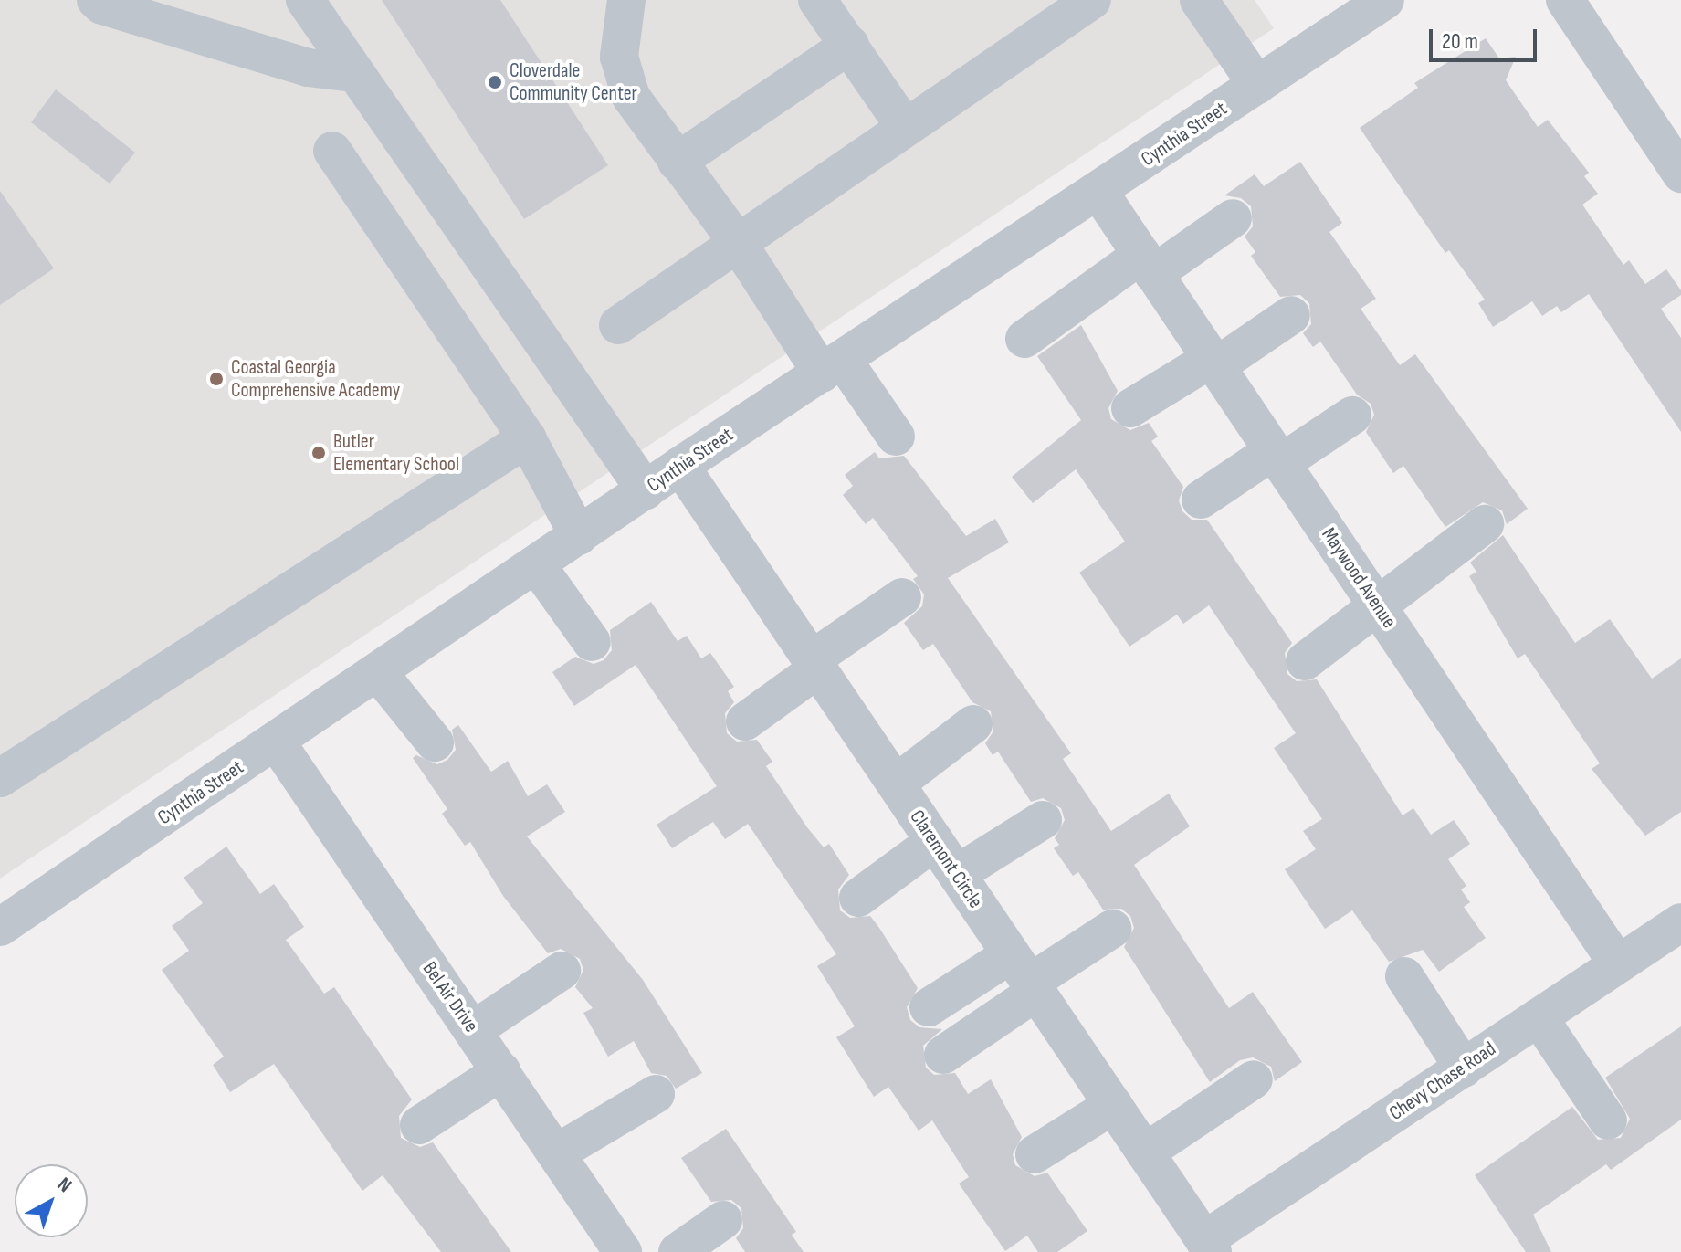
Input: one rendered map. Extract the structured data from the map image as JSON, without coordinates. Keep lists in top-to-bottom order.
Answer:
{
  "streets": {
    "street": [
      "Cynthia Street",
      "Maywood Avenue",
      "Claremont Circle",
      "Bel Air Drive",
      "Chevy Chase Road"
    ]
  },
  "crossings": [
    ["Cynthia Street", "Maywood Avenue"],
    ["Cynthia Street", "Claremont Circle"],
    ["Cynthia Street", "Bel Air Drive"],
    ["Maywood Avenue", "Chevy Chase Road"],
    ["Claremont Circle", "Chevy Chase Road"]
  ],
  "places": ["Cloverdale Community Center", "Coastal Georgia Comprehensive Academy", "Butler Elementary School"],
  "scale_bar": "20 m",
  "north": "top right"
}
